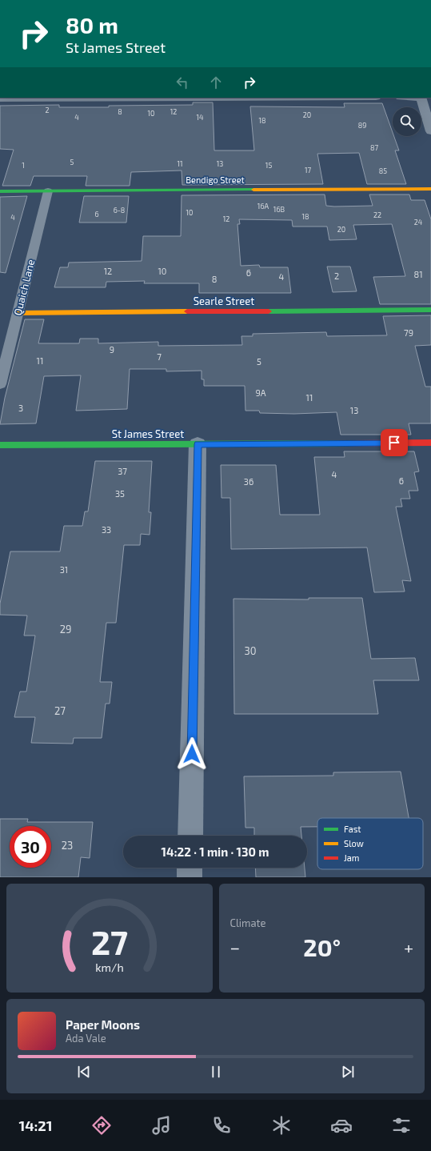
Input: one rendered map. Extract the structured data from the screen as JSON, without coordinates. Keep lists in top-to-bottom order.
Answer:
{
  "streets": {
    "street": ["Bendigo Street", "Searle Street", "St James Street"],
    "lane": ["Quaich Lane"]
  },
  "crossings": [
    ["Bendigo Street", "Quaich Lane"],
    ["Quaich Lane", "Searle Street"]
  ],
  "house_numbers": [
    "2",
    "8",
    "12",
    "10",
    "20",
    "4",
    "14",
    "18",
    "89",
    "87",
    "5",
    "11",
    "13",
    "1",
    "15",
    "17",
    "85",
    "16A",
    "16B",
    "6-8",
    "10",
    "6",
    "22",
    "18",
    "4",
    "12",
    "24",
    "20",
    "12",
    "10",
    "6",
    "81",
    "2",
    "4",
    "8",
    "79",
    "9",
    "7",
    "11",
    "5",
    "9A",
    "11",
    "3",
    "13",
    "37",
    "4",
    "6",
    "36",
    "35",
    "33",
    "31",
    "29",
    "30",
    "27",
    "23"
  ],
  "legend": ["Fast", "Slow", "Jam"],
  "page": {
    "turn": ["80 m", "St James Street"],
    "limit": "30",
    "trip": "14:22 · 1 min · 130 m",
    "tile": "Climate",
    "heat": ["−", "20°", "+"],
    "song": ["Paper Moons", "Ada Vale"],
    "tabs": "14:21",
    "gauge": ["27", "km/h"]
  }
}
